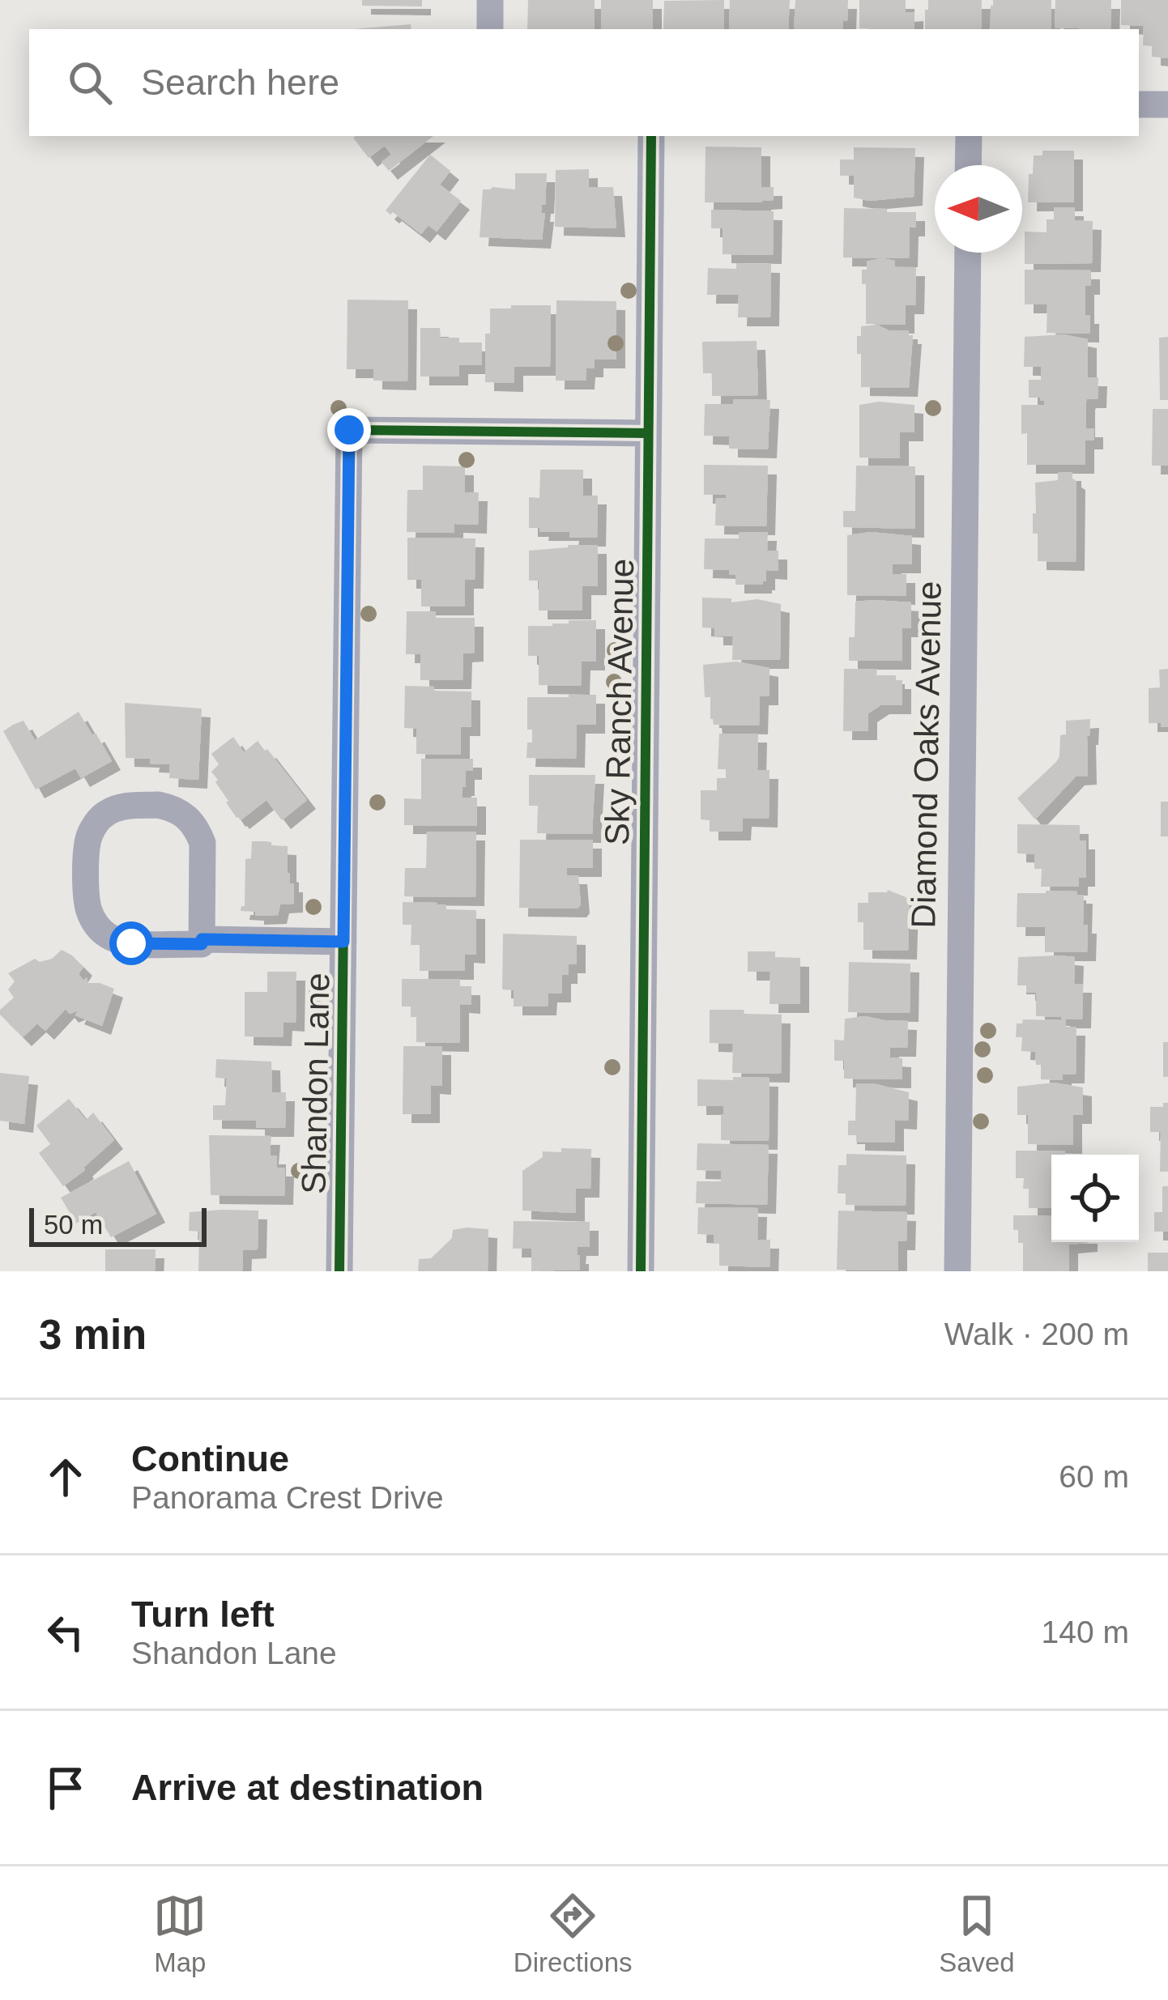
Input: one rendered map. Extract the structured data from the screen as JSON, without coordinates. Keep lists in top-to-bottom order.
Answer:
{
  "streets": {
    "street": ["Sky Ranch Avenue", "Diamond Oaks Avenue", "Shandon Lane"]
  },
  "crossings": [
    ["Sky Ranch Avenue", "Shandon Lane"]
  ],
  "scale_bar": "50 m",
  "north": "left",
  "page": {
    "search": "Search here",
    "scale": "50 m",
    "heading": ["3 min", "Walk · 200 m"],
    "list": [
      ["Continue", "Panorama Crest Drive", "60 m"],
      ["Turn left", "Shandon Lane", "140 m"],
      "Arrive at destination"
    ],
    "nav": ["Map", "Directions", "Saved"]
  }
}
